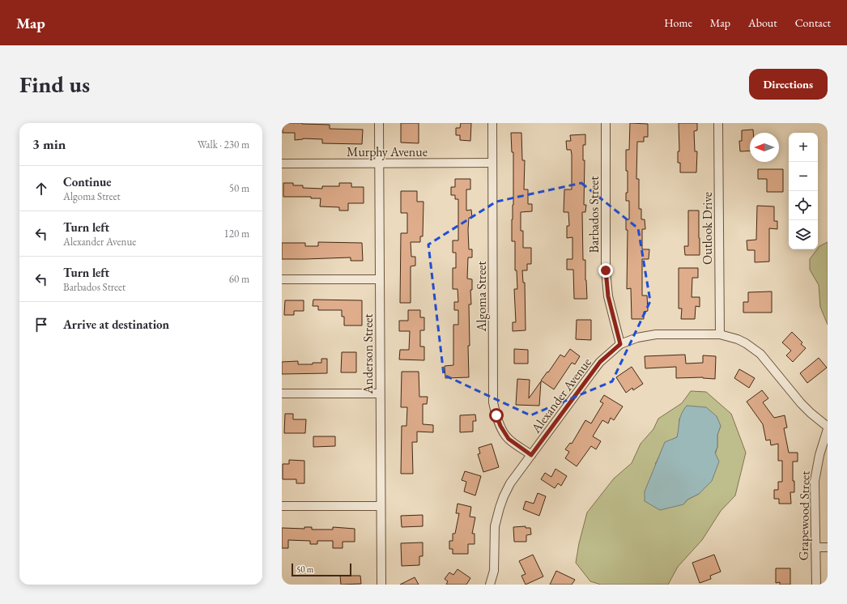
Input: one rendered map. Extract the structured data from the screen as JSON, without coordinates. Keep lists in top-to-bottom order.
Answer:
{
  "streets": {
    "street": [
      "Murphy Avenue",
      "Barbados Street",
      "Outlook Drive",
      "Algoma Street",
      "Anderson Street",
      "Alexander Avenue",
      "Grapewood Street"
    ]
  },
  "crossings": [
    ["Murphy Avenue", "Algoma Street"],
    ["Murphy Avenue", "Anderson Street"],
    ["Barbados Street", "Alexander Avenue"],
    ["Outlook Drive", "Alexander Avenue"],
    ["Algoma Street", "Alexander Avenue"]
  ],
  "scale_bar": "50 m",
  "north": "left",
  "page": {
    "header": "Map",
    "nav": [
      "Home",
      "Map",
      "About",
      "Contact"
    ],
    "buttons": "Directions",
    "title": "Find us",
    "heading": ["3 min", "Walk · 230 m"],
    "map_buttons": ["+", "−"],
    "list": [
      ["Continue", "Algoma Street", "50 m"],
      ["Turn left", "Alexander Avenue", "120 m"],
      ["Turn left", "Barbados Street", "60 m"],
      "Arrive at destination"
    ],
    "scale": "50 m"
  }
}
